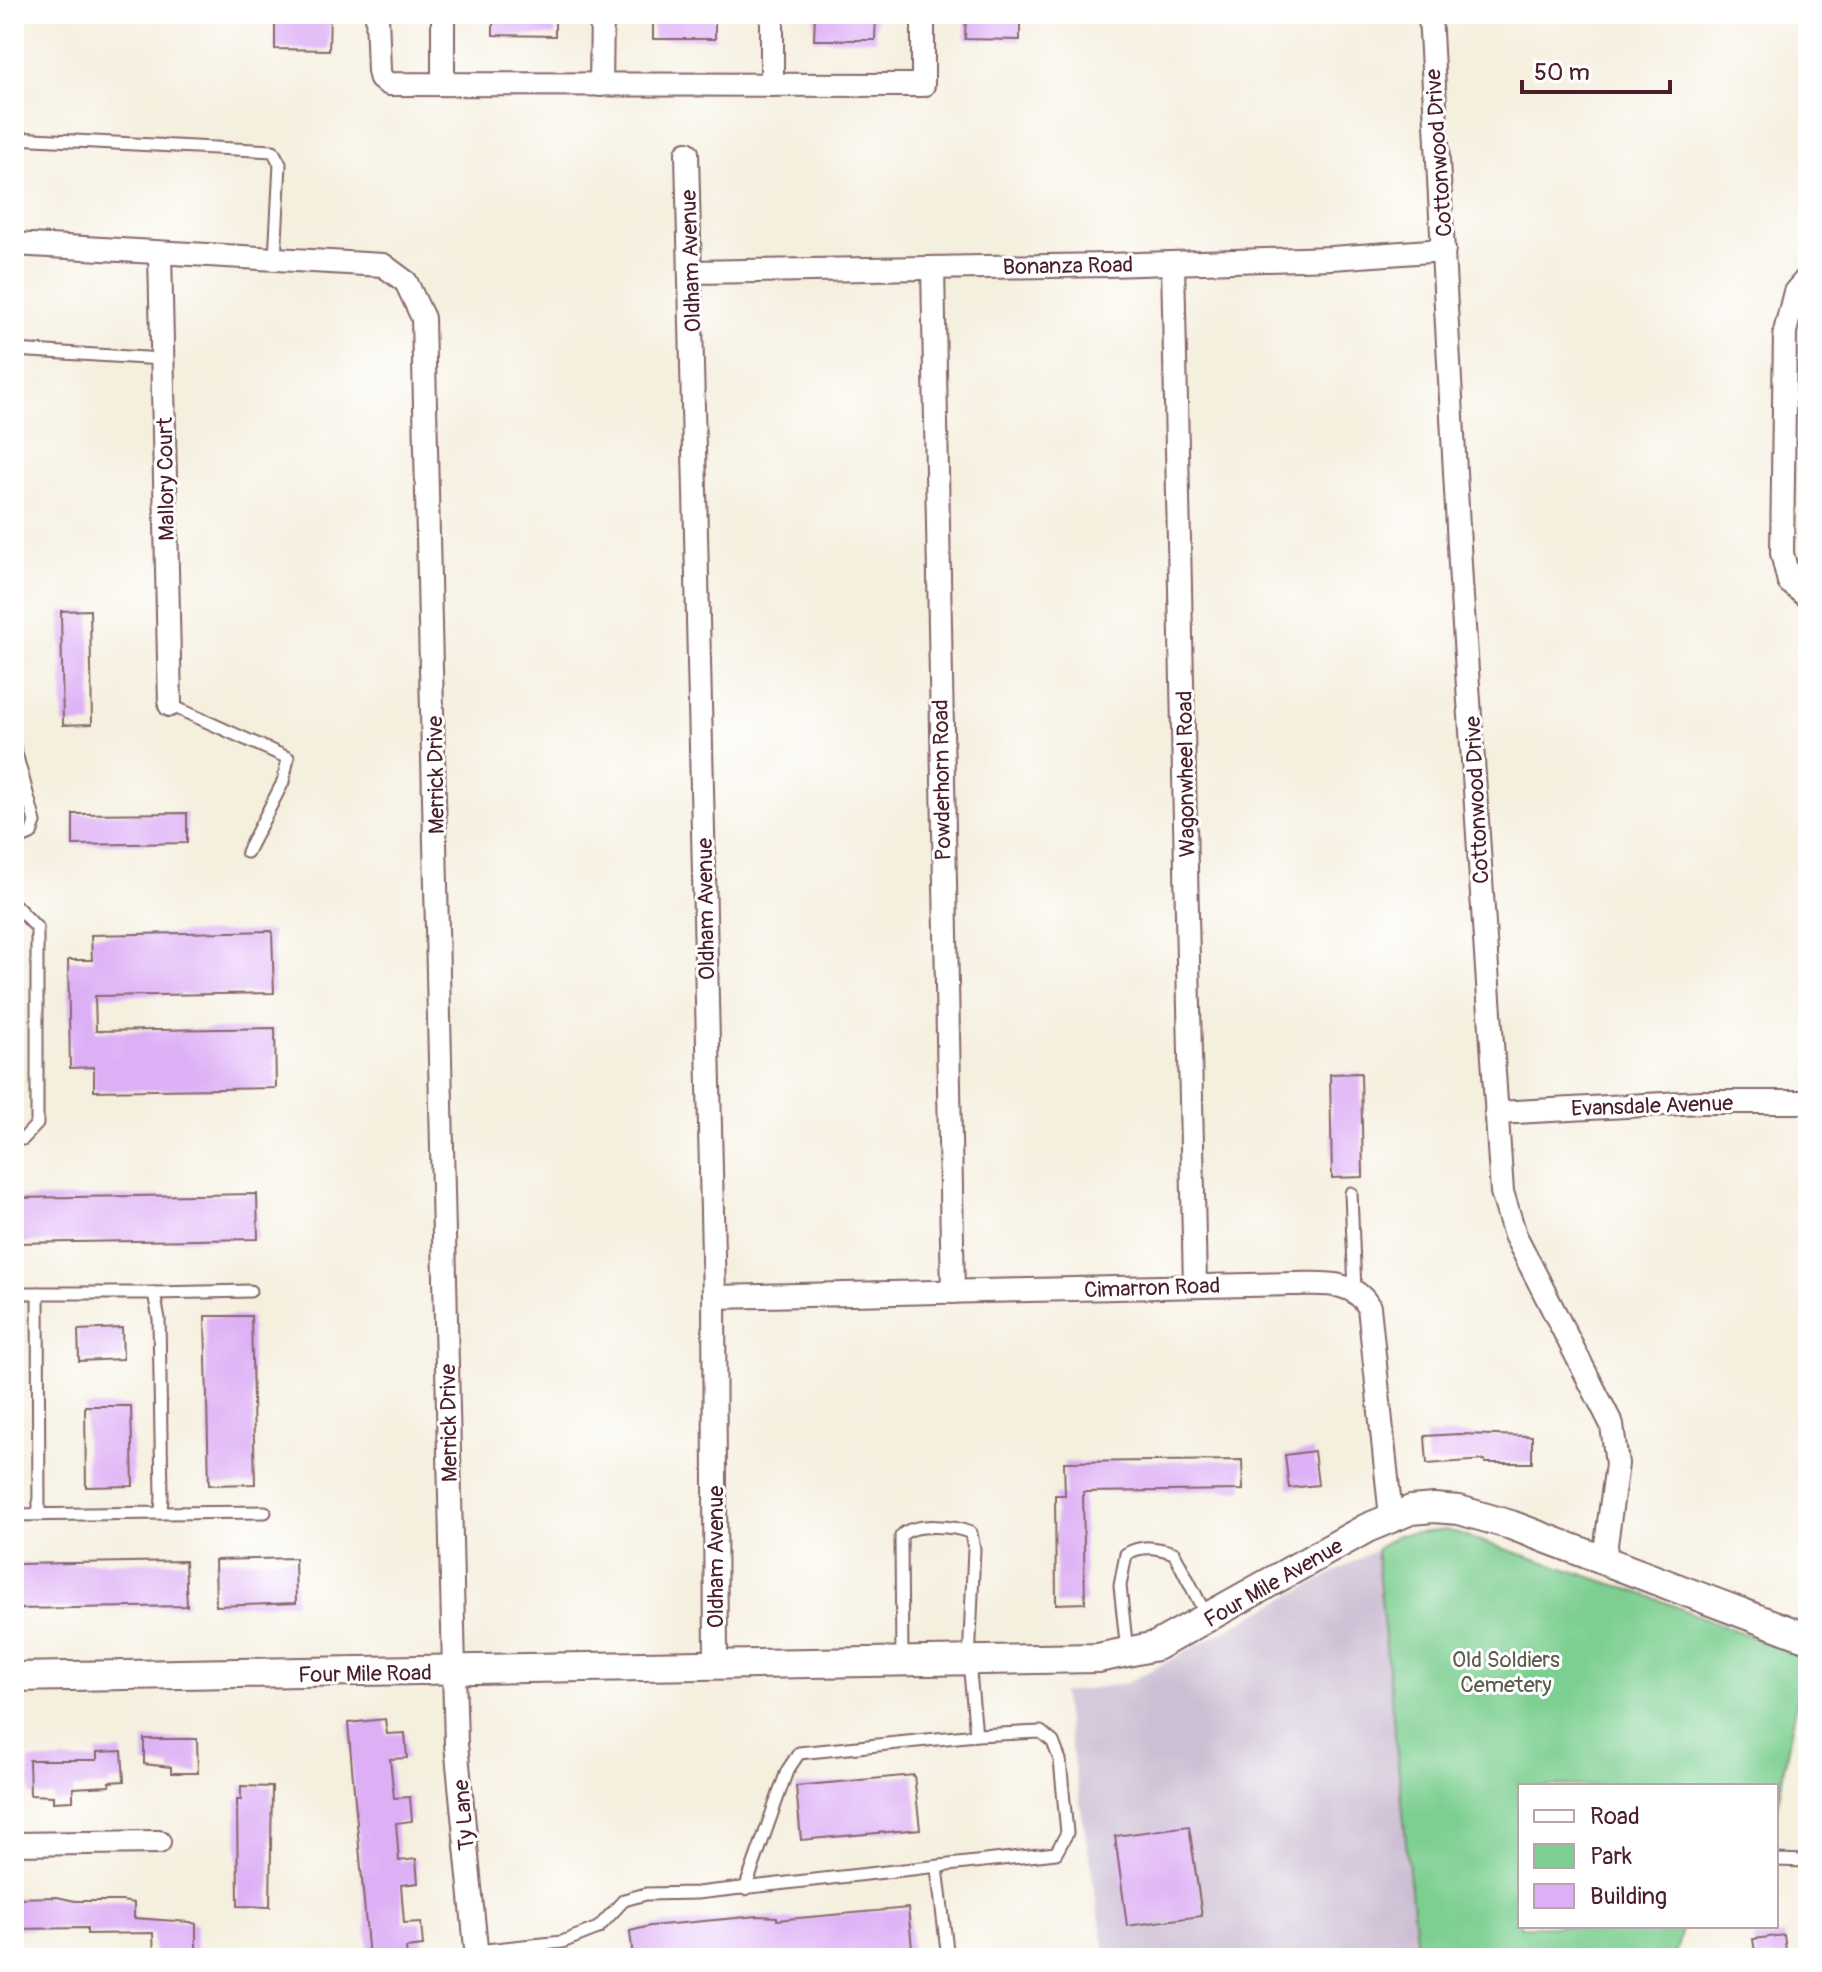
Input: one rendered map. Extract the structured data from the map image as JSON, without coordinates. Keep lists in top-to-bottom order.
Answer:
{
  "streets": {
    "street": [
      "Cottonwood Drive",
      "Oldham Avenue",
      "Bonanza Road",
      "Mallory Court",
      "Wagonwheel Road",
      "Merrick Drive",
      "Powderhorn Road",
      "Evansdale Avenue",
      "Cimarron Road",
      "Four Mile Avenue",
      "Four Mile Road",
      "Ty Lane"
    ]
  },
  "crossings": [
    ["Cottonwood Drive", "Bonanza Road"],
    ["Cottonwood Drive", "Evansdale Avenue"],
    ["Cottonwood Drive", "Four Mile Avenue"],
    ["Oldham Avenue", "Bonanza Road"],
    ["Oldham Avenue", "Cimarron Road"],
    ["Oldham Avenue", "Four Mile Avenue"],
    ["Oldham Avenue", "Four Mile Road"],
    ["Bonanza Road", "Wagonwheel Road"],
    ["Bonanza Road", "Powderhorn Road"],
    ["Mallory Court", "Merrick Drive"],
    ["Wagonwheel Road", "Cimarron Road"],
    ["Merrick Drive", "Four Mile Road"],
    ["Merrick Drive", "Ty Lane"],
    ["Powderhorn Road", "Cimarron Road"],
    ["Four Mile Avenue", "Four Mile Road"],
    ["Four Mile Road", "Ty Lane"]
  ],
  "parks": ["Old Soldiers Cemetery"],
  "legend": ["Road", "Park", "Building"],
  "scale_bar": "50 m"
}
